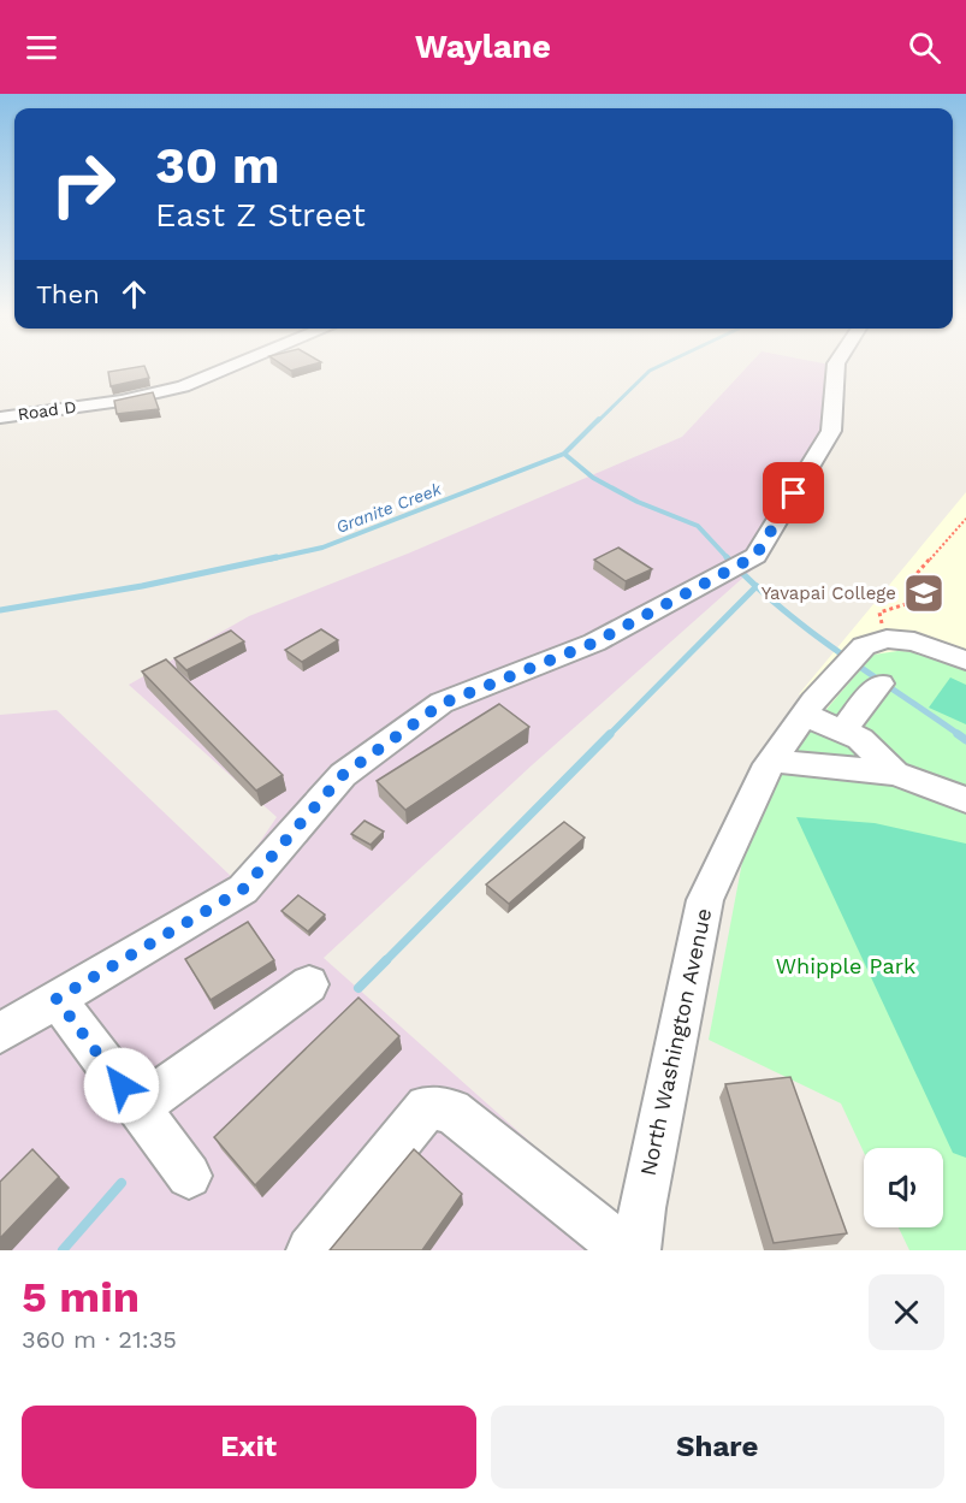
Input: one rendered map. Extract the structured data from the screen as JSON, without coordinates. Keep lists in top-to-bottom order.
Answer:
{
  "streets": {
    "street": ["Road D", "North Washington Avenue"]
  },
  "water": ["Granite Creek"],
  "parks": ["Whipple Park"],
  "places": {
    "school or university": ["Yavapai College"]
  },
  "page": {
    "header": "Waylane",
    "turn": ["30 m", "East Z Street"],
    "then": "Then",
    "heading": ["5 min", "360 m · 21:35"],
    "buttons": ["Exit", "Share"]
  }
}
